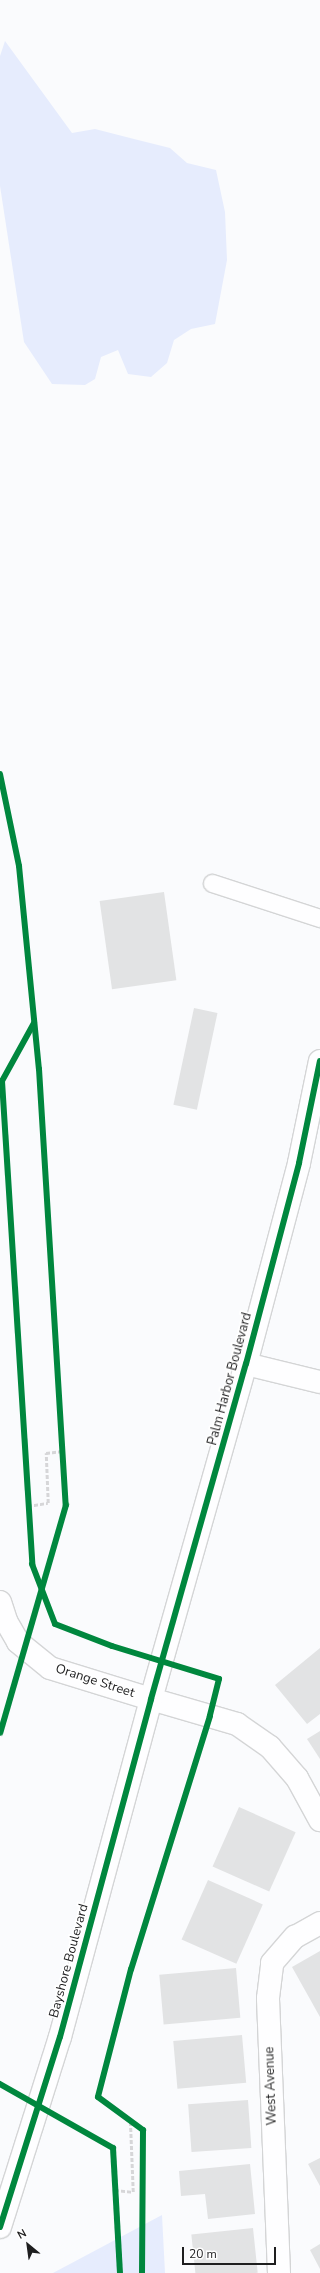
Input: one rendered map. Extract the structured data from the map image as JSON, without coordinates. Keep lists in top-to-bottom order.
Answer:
{
  "streets": {
    "main road": [
      "Palm Harbor Boulevard",
      "Orange Street",
      "Bayshore Boulevard",
      "West Avenue"
    ]
  },
  "crossings": [
    ["Palm Harbor Boulevard", "Orange Street"],
    ["Palm Harbor Boulevard", "Bayshore Boulevard"],
    ["Orange Street", "Bayshore Boulevard"]
  ],
  "scale_bar": "20 m",
  "north": "top left"
}
